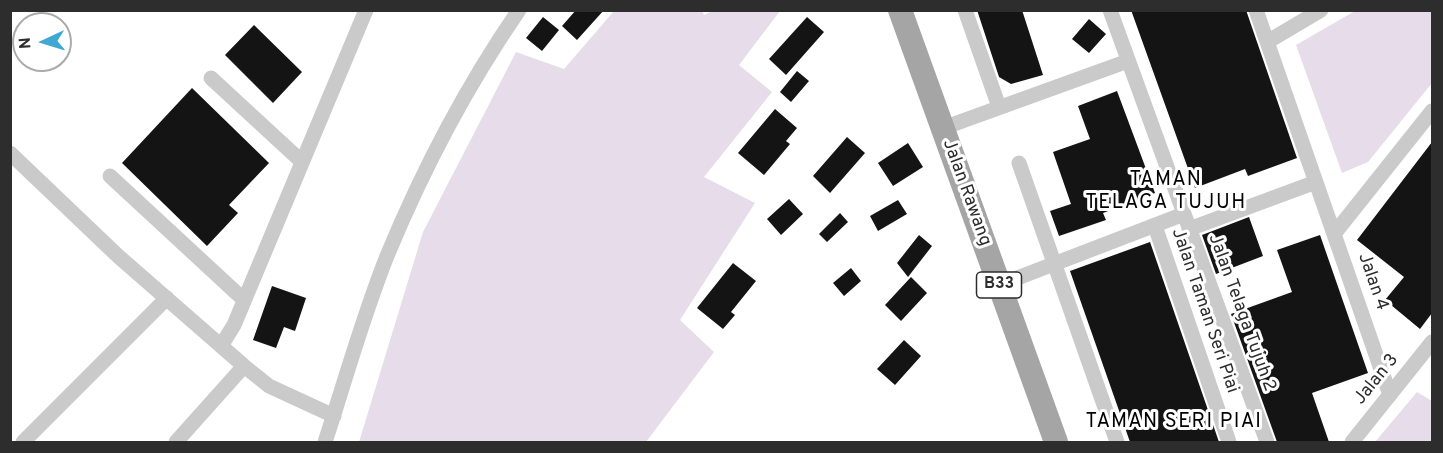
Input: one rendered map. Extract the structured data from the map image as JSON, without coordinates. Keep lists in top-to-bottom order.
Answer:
{
  "streets": {
    "main road": ["Jalan Rawang", "B33"],
    "street": [
      "Jalan 4",
      "Jalan Taman Seri Piai",
      "Jalan Telaga Tujuh 2",
      "Jalan 3"
    ]
  },
  "crossings": [
    ["Jalan 4", "Jalan 3"]
  ],
  "districts": ["TAMAN TELAGA TUJUH", "TAMAN SERI PIAI"],
  "north": "left"
}
